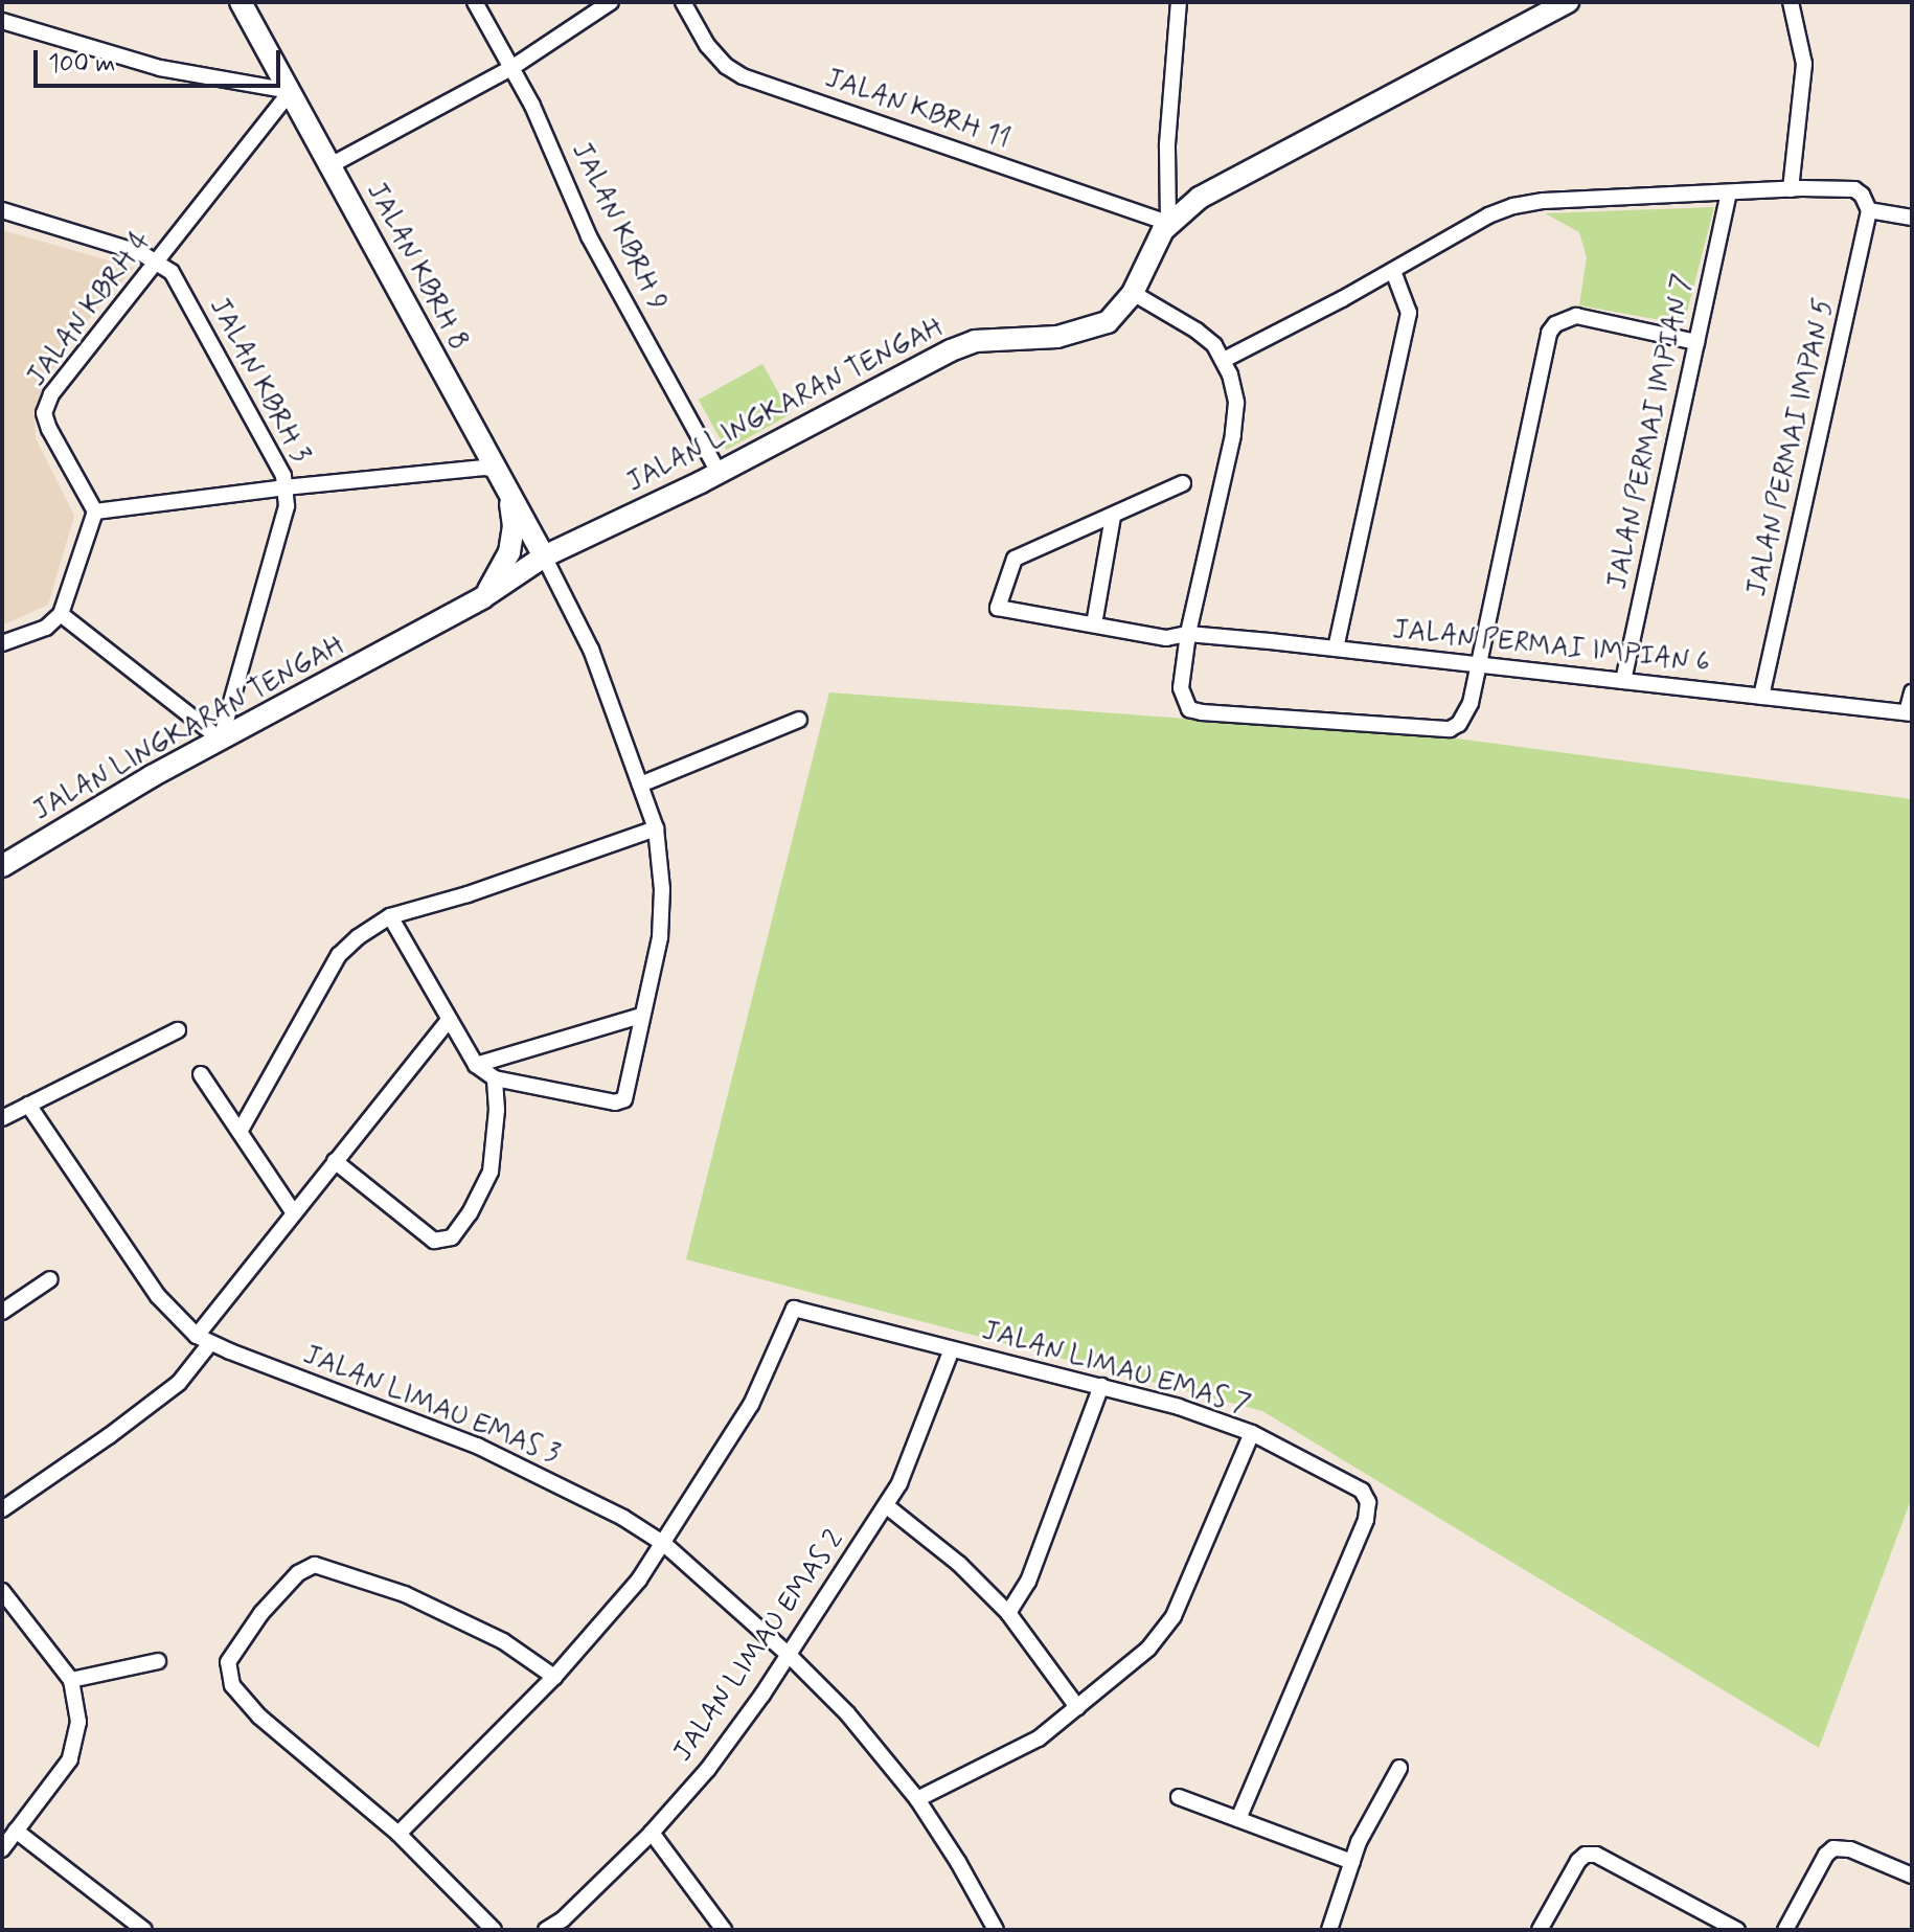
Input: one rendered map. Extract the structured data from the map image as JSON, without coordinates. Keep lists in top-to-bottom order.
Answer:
{
  "streets": {
    "street": [
      "JALAN KBRH 11",
      "JALAN KBRH 9",
      "JALAN KBRH 8",
      "JALAN KBRH 4",
      "JALAN KBRH 3",
      "JALAN LINGKARAN TENGAH",
      "JALAN PERMAI IMPIAN 7",
      "JALAN PERMAI IMPAN 5",
      "JALAN PERMAI IMPIAN 6",
      "JALAN LIMAU EMAS 7",
      "JALAN LIMAU EMAS 3",
      "JALAN LIMAU EMAS 2"
    ]
  },
  "crossings": [
    ["JALAN KBRH 11", "JALAN LINGKARAN TENGAH"],
    ["JALAN KBRH 9", "JALAN LINGKARAN TENGAH"],
    ["JALAN KBRH 8", "JALAN KBRH 4"],
    ["JALAN KBRH 8", "JALAN LINGKARAN TENGAH"],
    ["JALAN KBRH 4", "JALAN KBRH 3"],
    ["JALAN KBRH 3", "JALAN LINGKARAN TENGAH"],
    ["JALAN PERMAI IMPIAN 7", "JALAN PERMAI IMPIAN 6"],
    ["JALAN PERMAI IMPAN 5", "JALAN PERMAI IMPIAN 6"],
    ["JALAN LIMAU EMAS 7", "JALAN LIMAU EMAS 3"],
    ["JALAN LIMAU EMAS 7", "JALAN LIMAU EMAS 2"],
    ["JALAN LIMAU EMAS 3", "JALAN LIMAU EMAS 2"]
  ],
  "scale_bar": "100 m"
}
